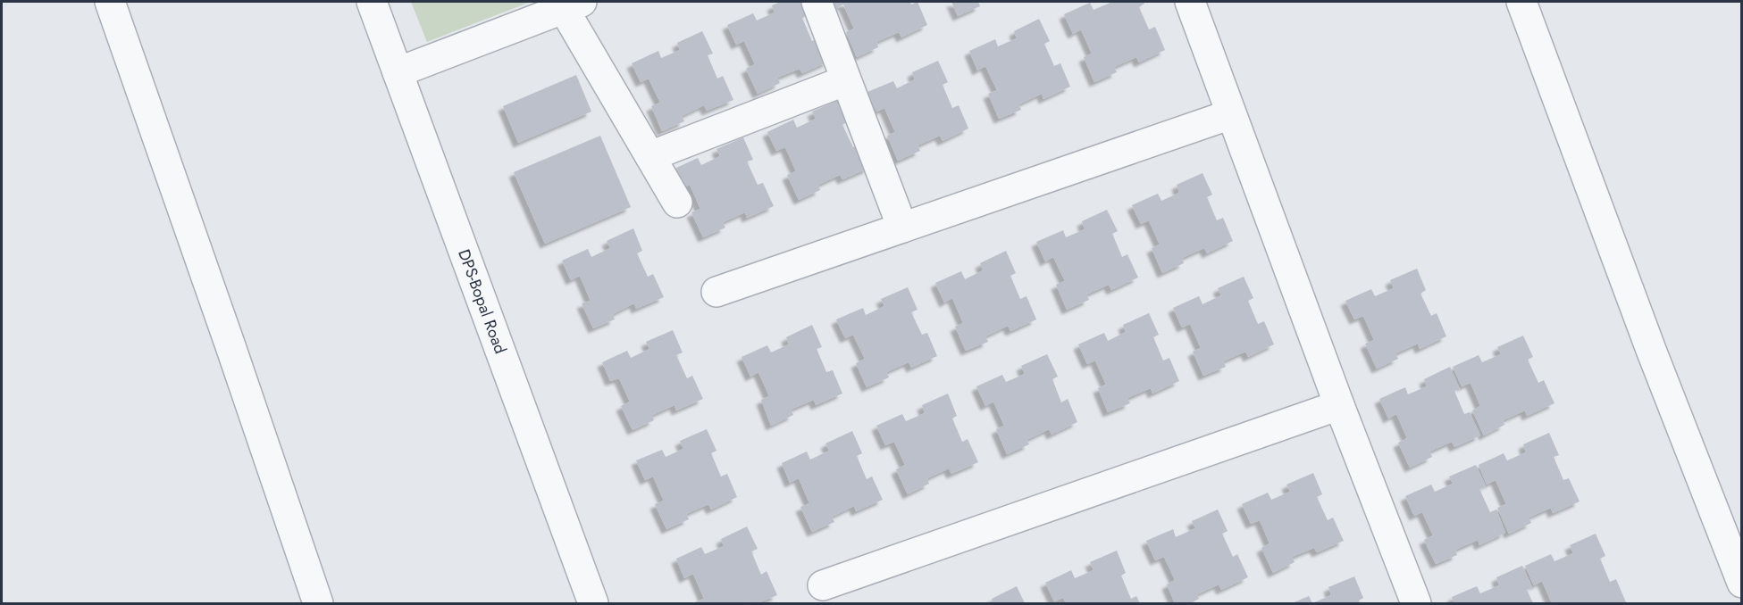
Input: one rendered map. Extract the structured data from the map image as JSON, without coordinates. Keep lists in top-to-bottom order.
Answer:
{
  "streets": {
    "street": ["DPS-Bopal Road"]
  }
}
